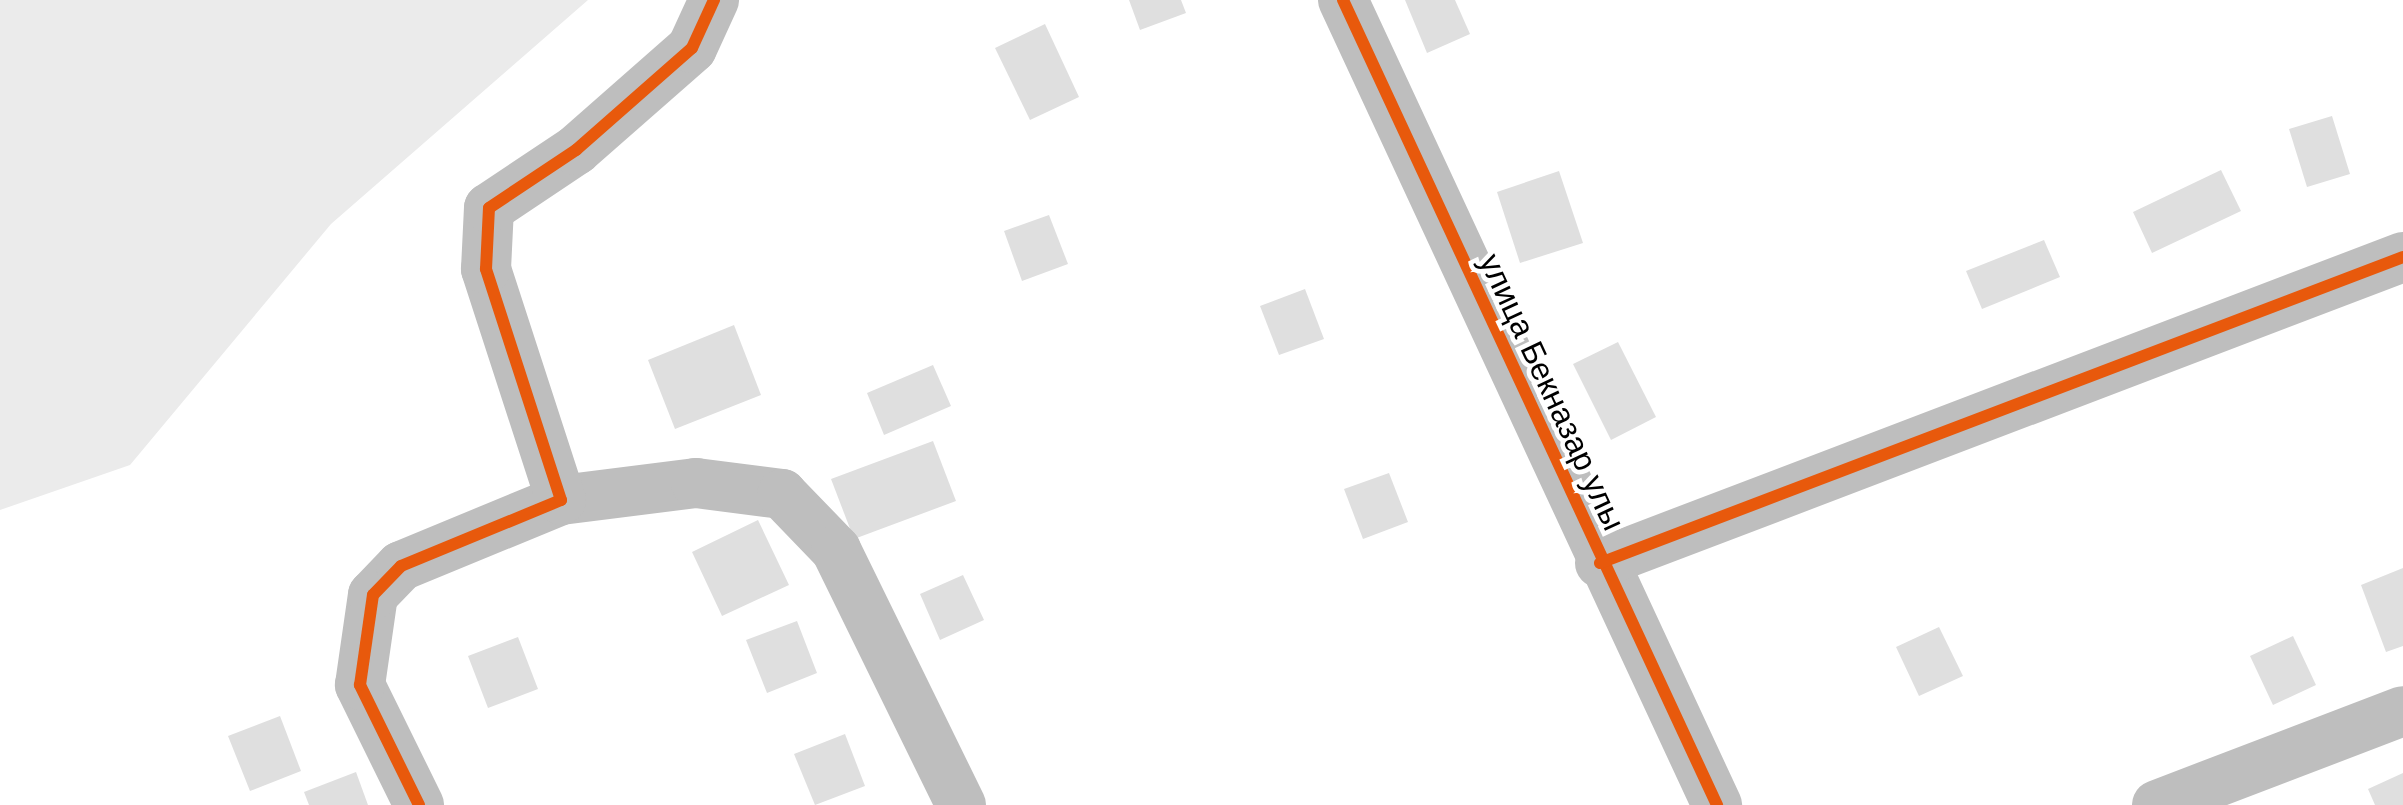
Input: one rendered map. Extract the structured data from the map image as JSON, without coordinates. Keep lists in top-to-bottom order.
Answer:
{
  "streets": {
    "street": ["улица Бекназар улы"]
  }
}
